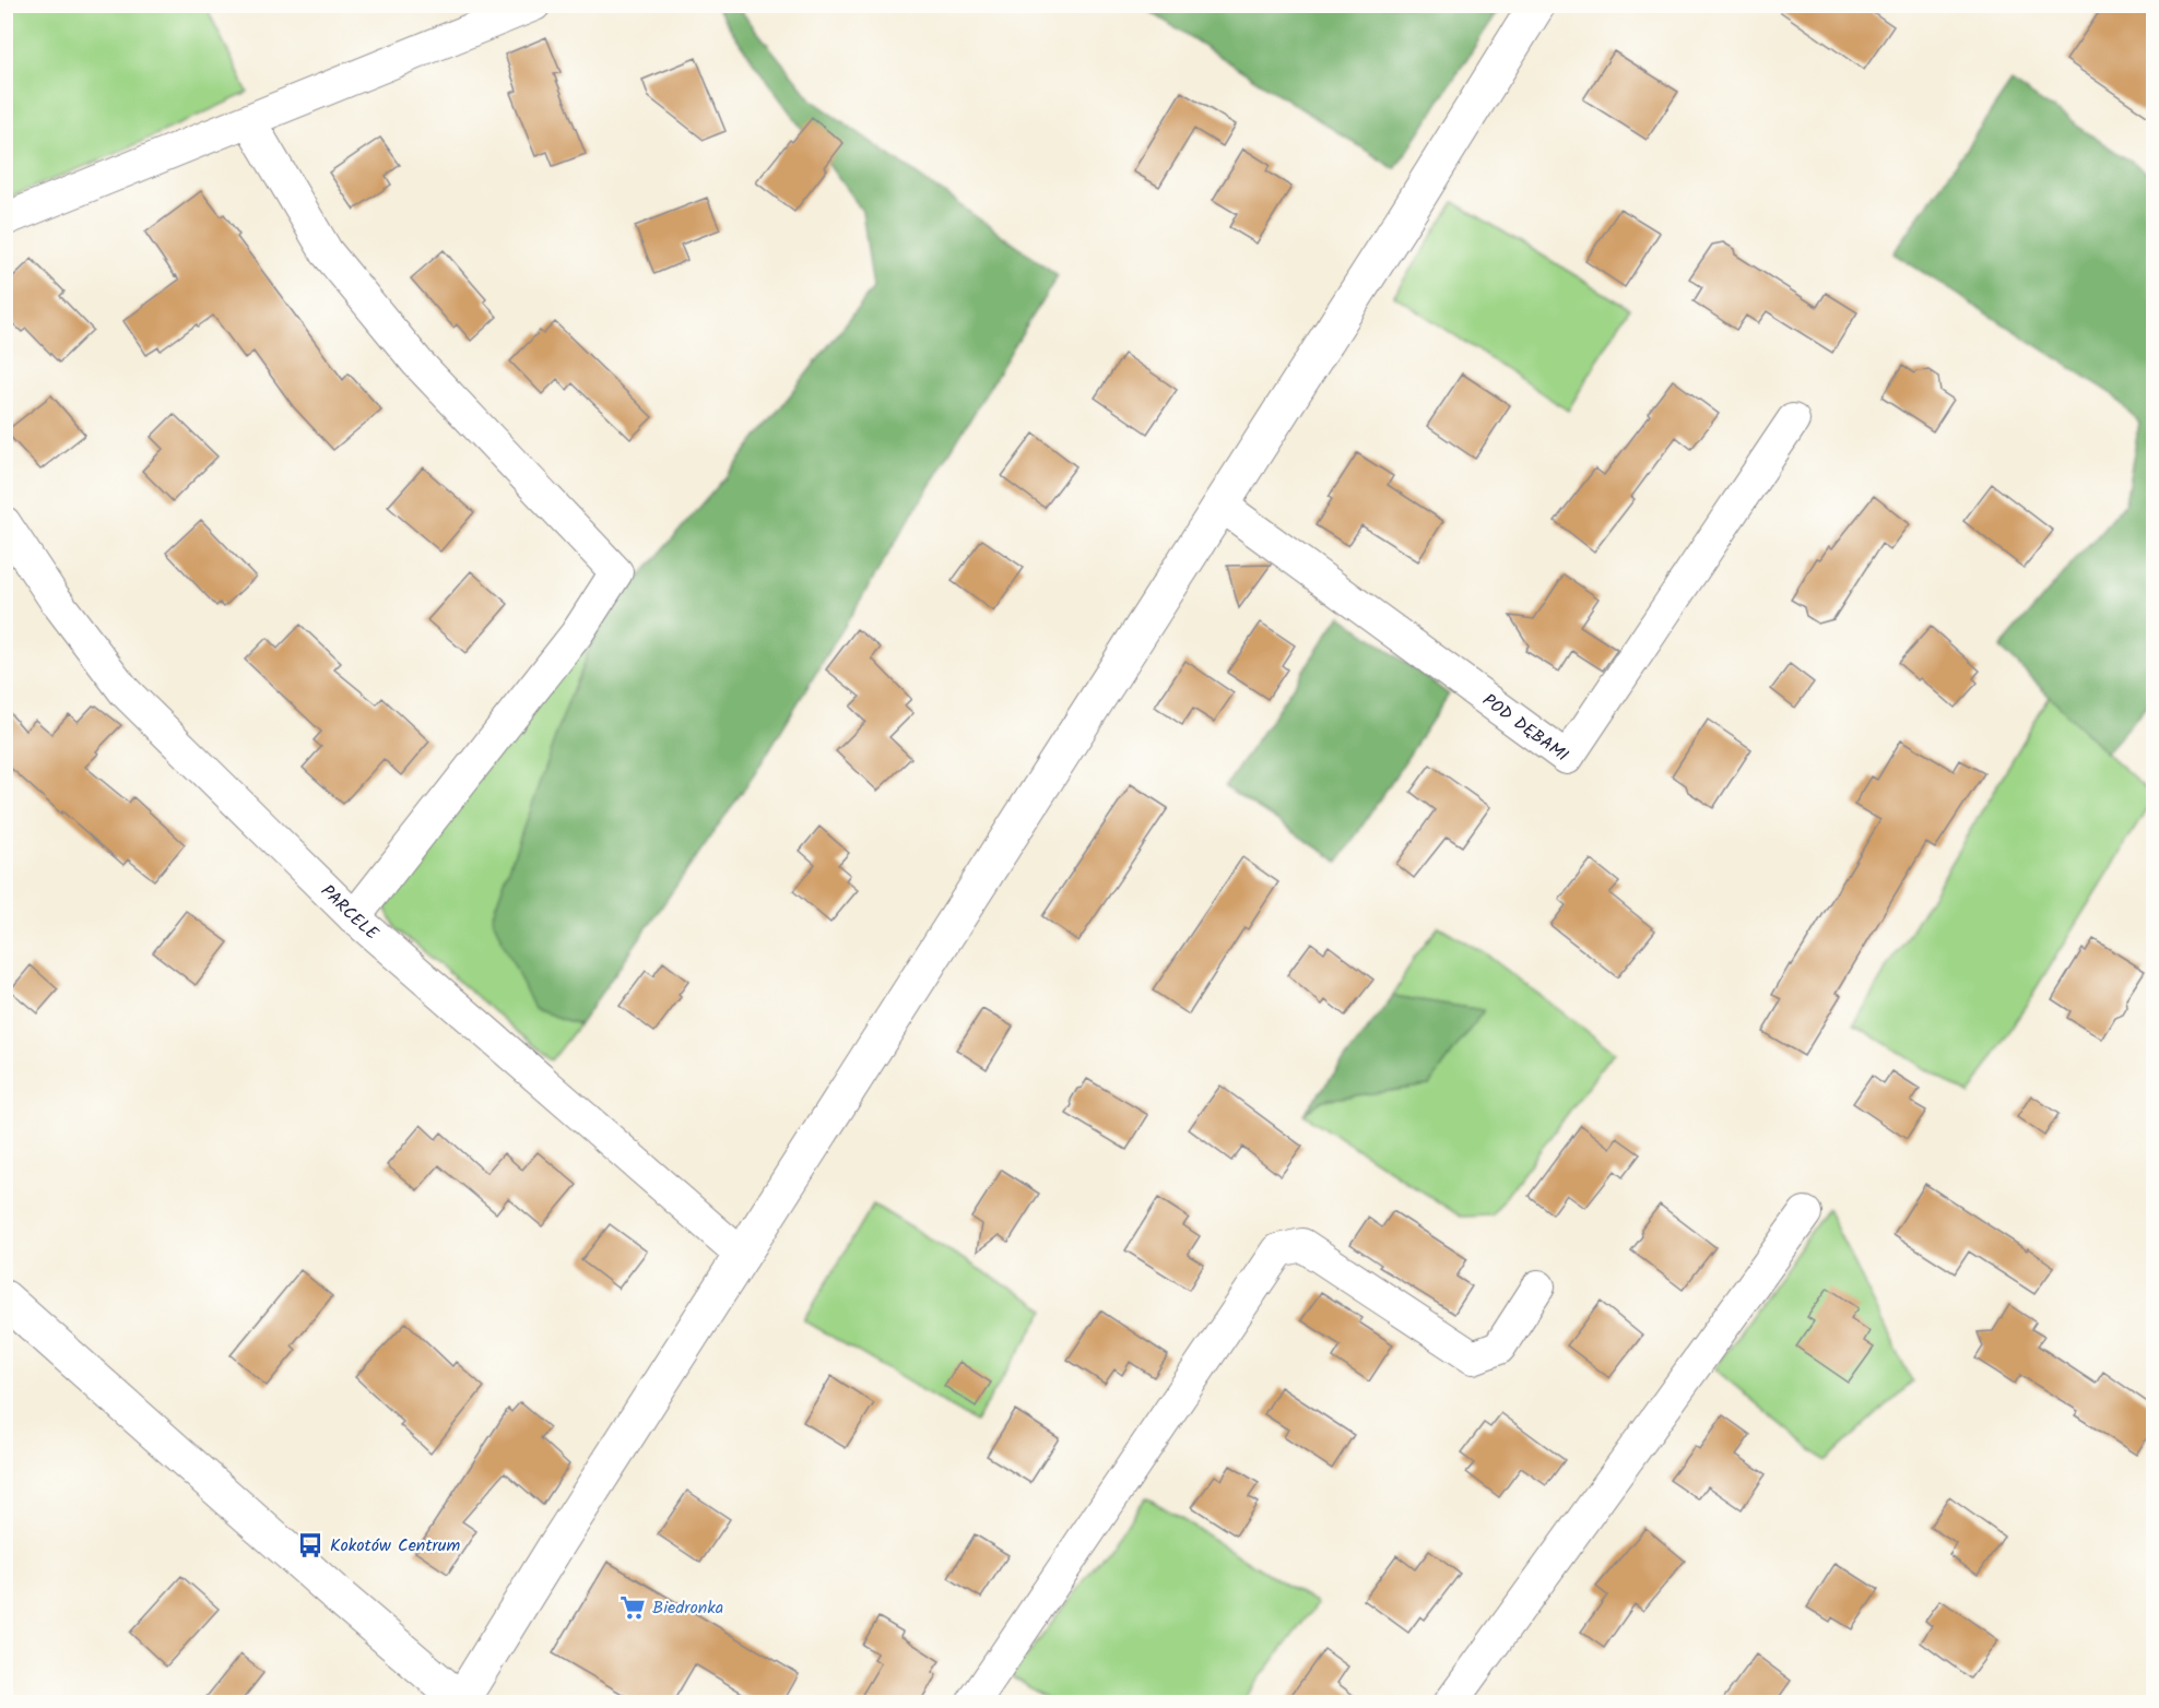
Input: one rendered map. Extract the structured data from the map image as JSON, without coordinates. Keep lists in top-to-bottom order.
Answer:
{
  "streets": {
    "street": ["POD DĘBAMI", "PARCELE"]
  },
  "places": {
    "bus stop": ["Kokotów Centrum"],
    "supermarket": ["Biedronka"]
  }
}
